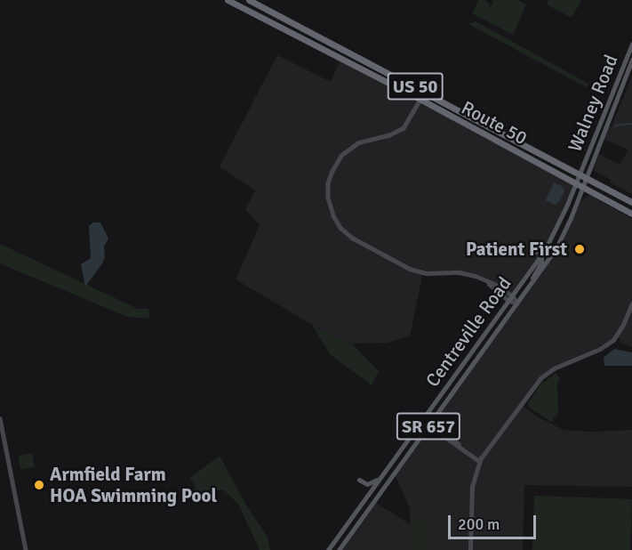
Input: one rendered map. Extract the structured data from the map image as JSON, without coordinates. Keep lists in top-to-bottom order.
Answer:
{
  "streets": {
    "highway": ["US 50", "Route 50"],
    "main road": ["Walney Road", "Centreville Road", "SR 657"]
  },
  "crossings": [
    ["Walney Road", "Route 50"],
    ["Walney Road", "Centreville Road"],
    ["Route 50", "Centreville Road"]
  ],
  "places": ["Patient First", "Armfield Farm HOA Swimming Pool"],
  "scale_bar": "200 m"
}
